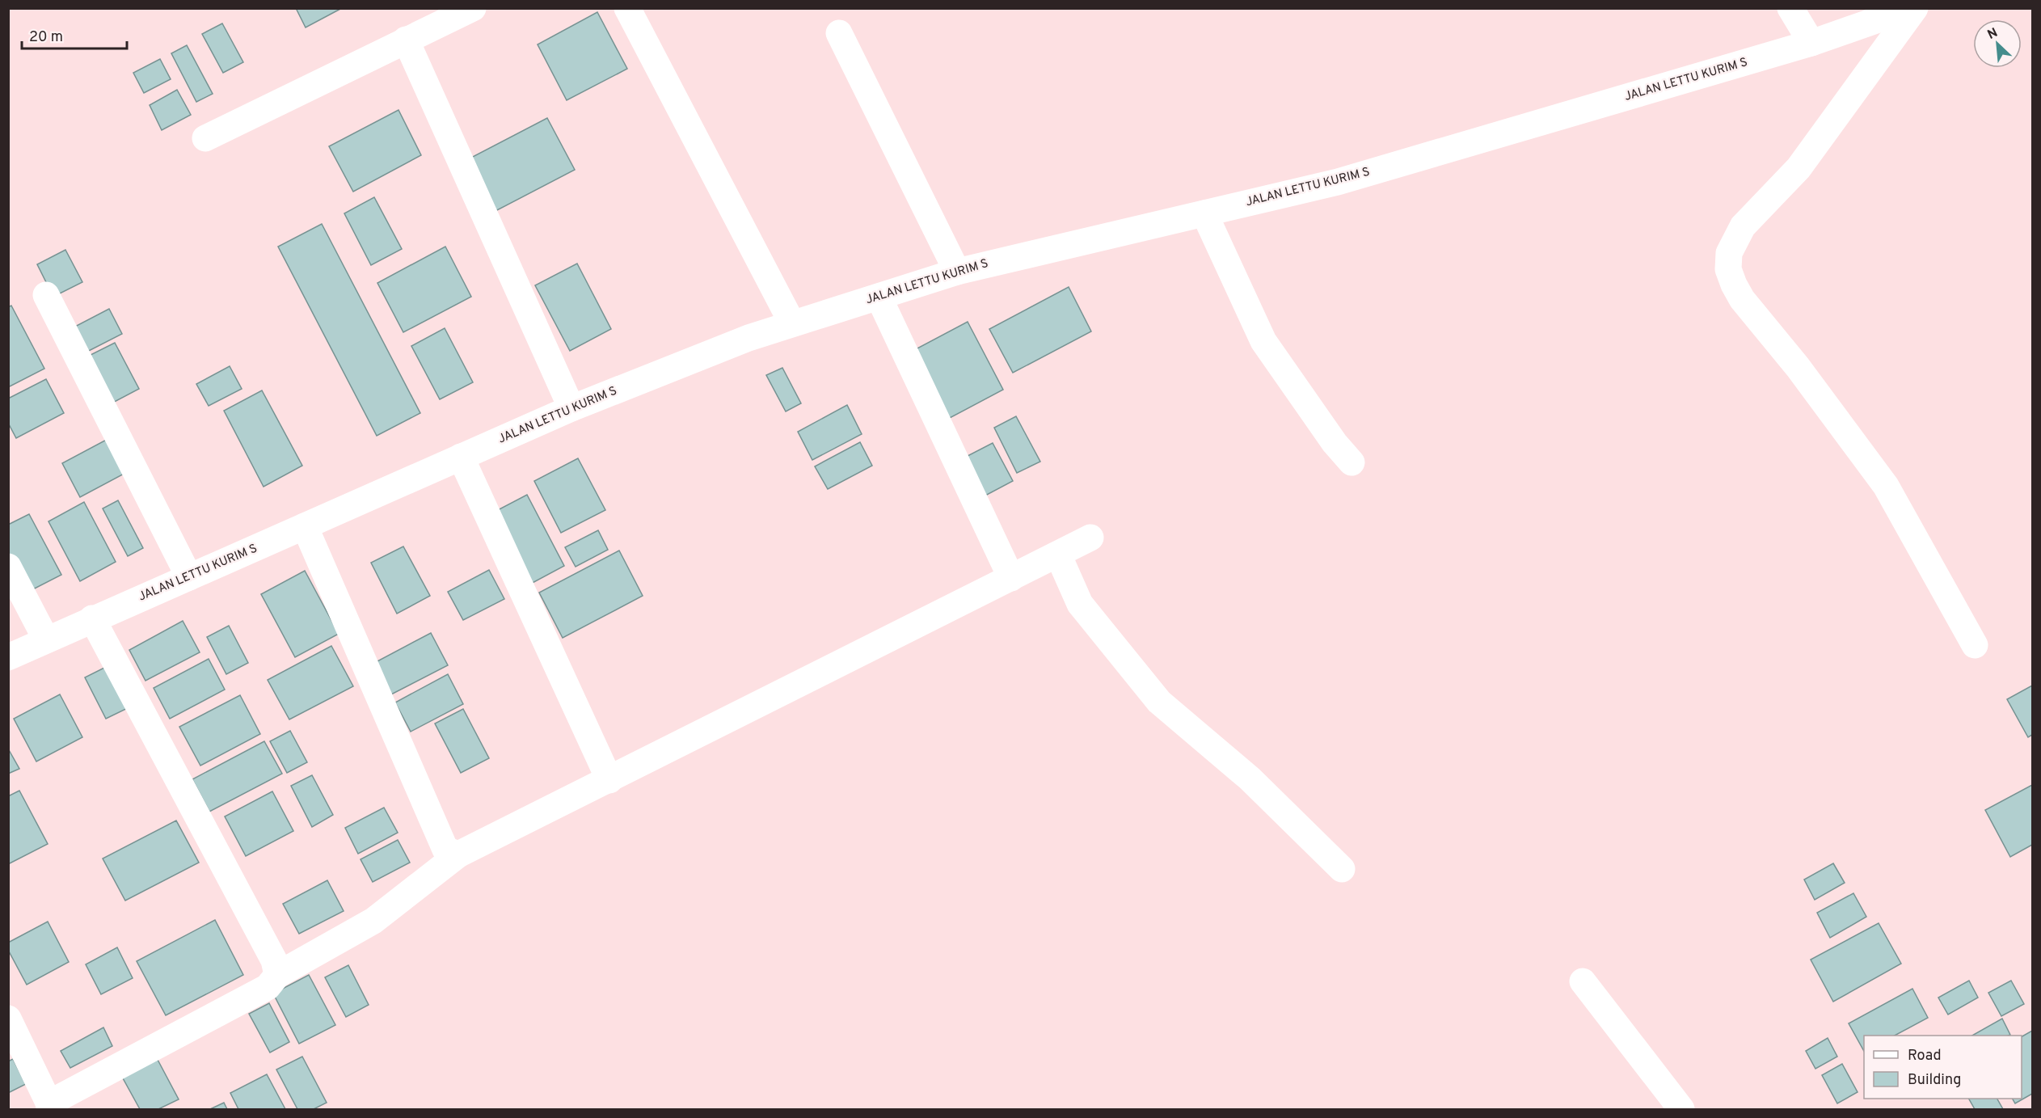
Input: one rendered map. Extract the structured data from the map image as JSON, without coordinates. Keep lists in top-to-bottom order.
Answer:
{
  "streets": {
    "street": ["JALAN LETTU KURIM S"]
  },
  "legend": ["Road", "Building"],
  "scale_bar": "20 m",
  "north": "top left"
}
